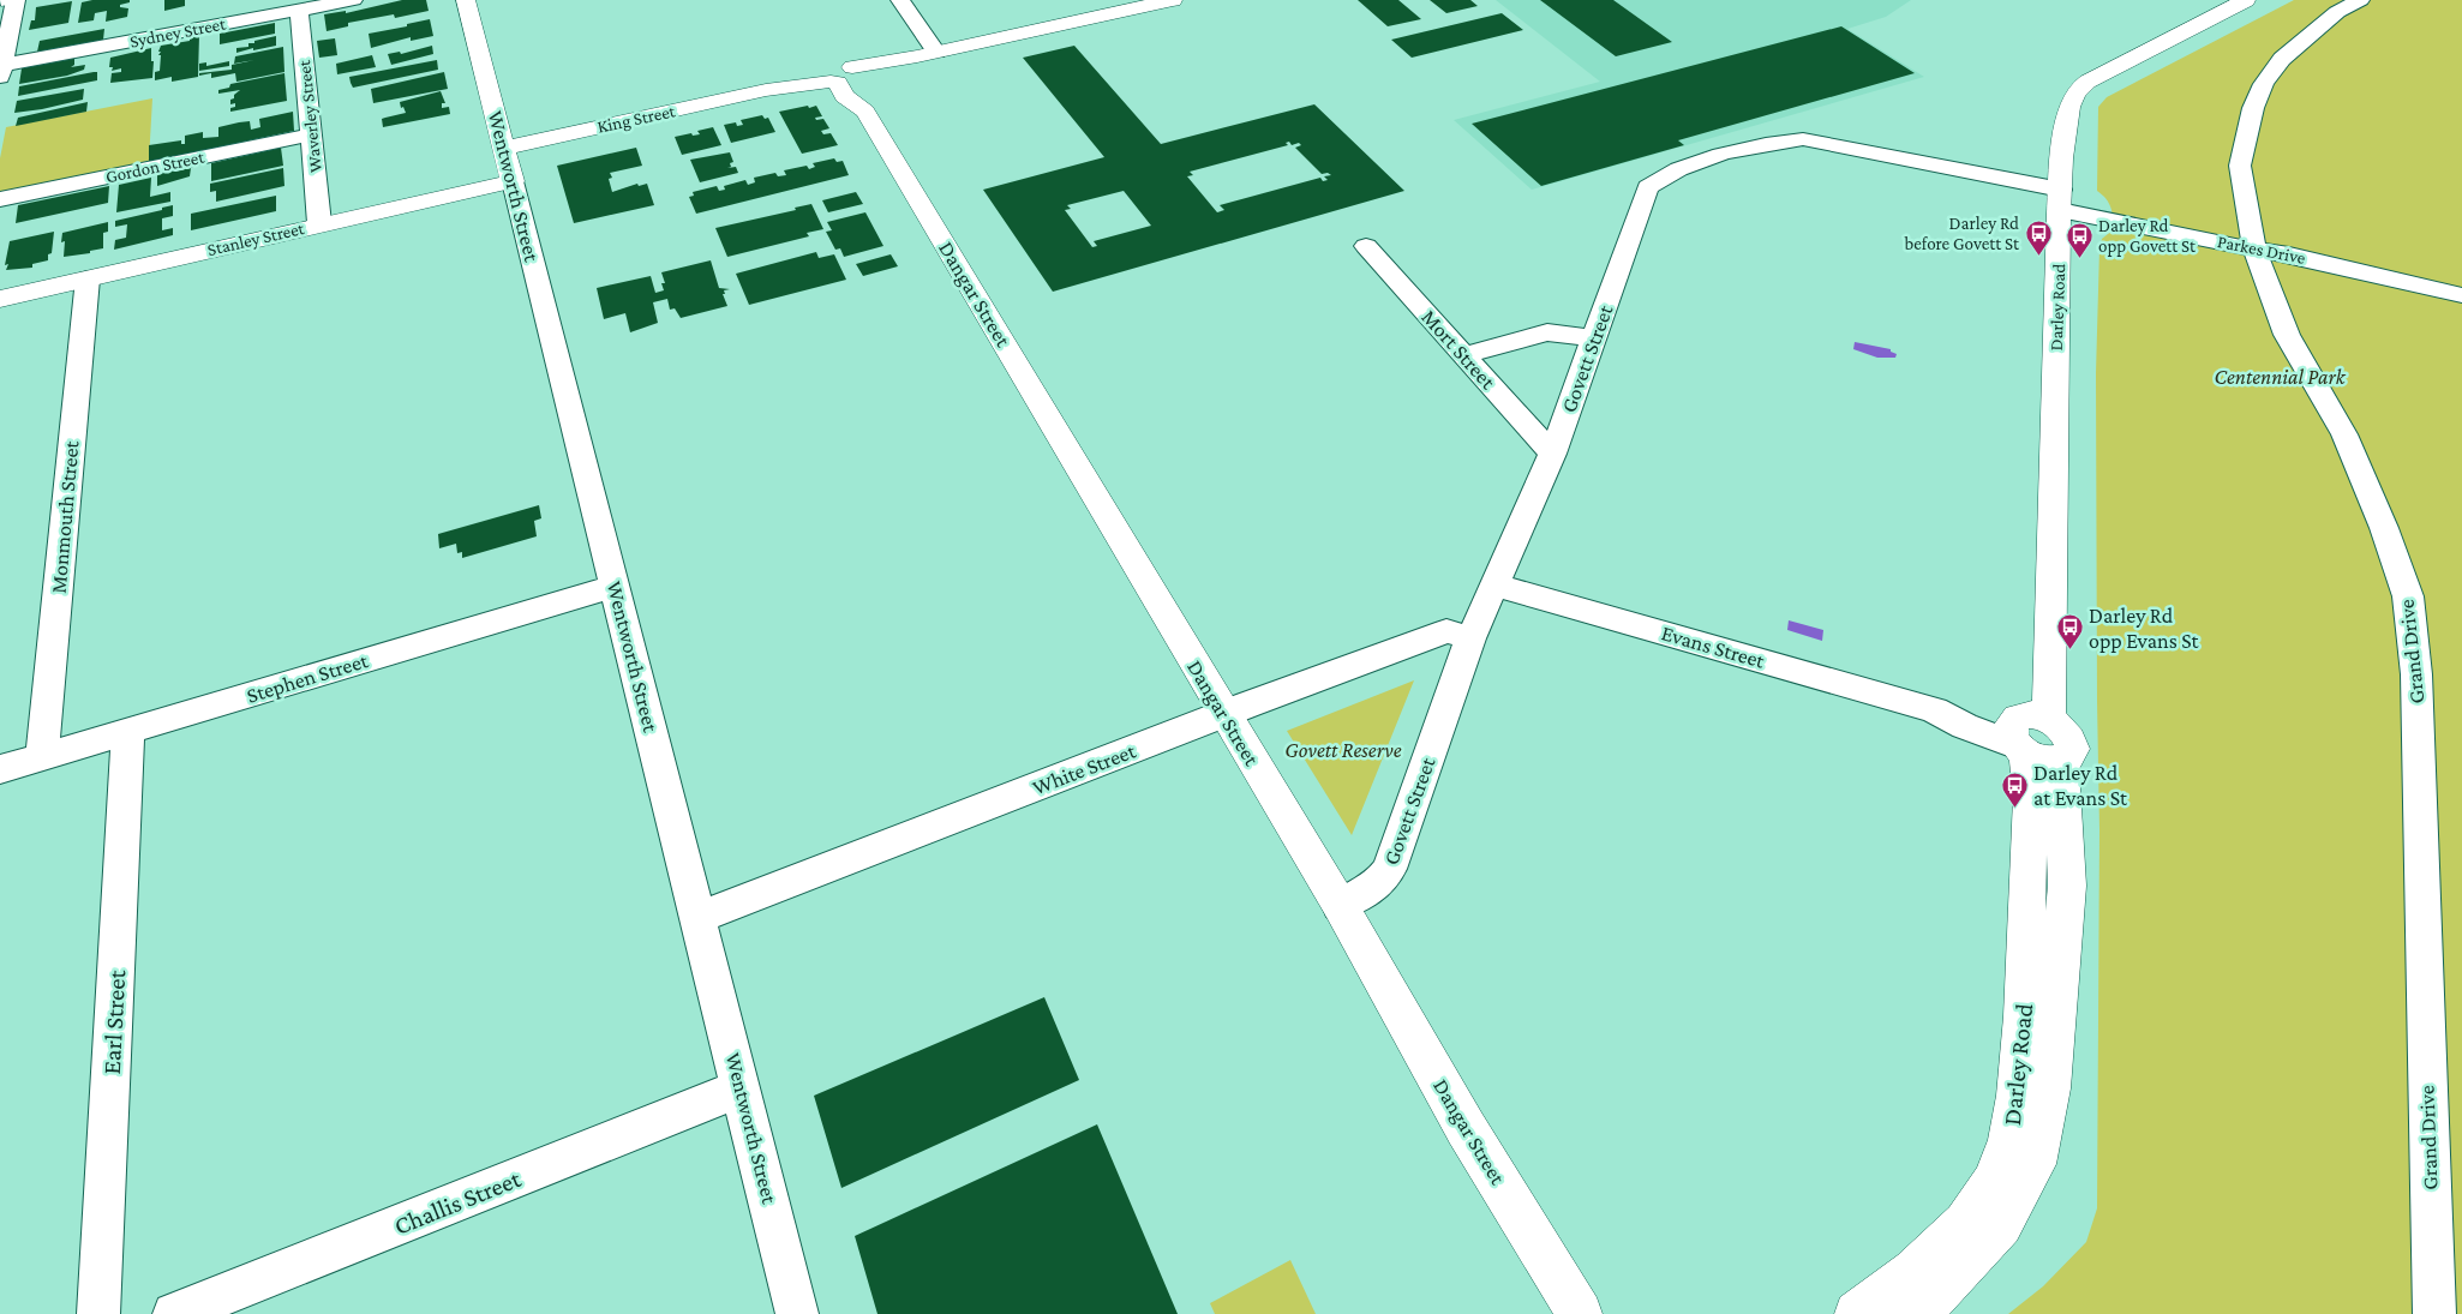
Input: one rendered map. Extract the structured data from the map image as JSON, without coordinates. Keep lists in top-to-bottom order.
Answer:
{
  "streets": {
    "street": [
      "Sydney Street",
      "Waverley Street",
      "King Street",
      "Gordon Street",
      "Wentworth Street",
      "Stanley Street",
      "Parkes Drive",
      "Dangar Street",
      "Darley Road",
      "Mort Street",
      "Govett Street",
      "Monmouth Street",
      "Evans Street",
      "Grand Drive",
      "Stephen Street",
      "White Street",
      "Earl Street",
      "Challis Street"
    ]
  },
  "crossings": [
    ["Sydney Street", "Waverley Street"],
    ["Waverley Street", "Gordon Street"],
    ["Waverley Street", "Stanley Street"],
    ["King Street", "Wentworth Street"],
    ["King Street", "Dangar Street"],
    ["Wentworth Street", "Stanley Street"],
    ["Wentworth Street", "Stephen Street"],
    ["Wentworth Street", "White Street"],
    ["Wentworth Street", "Challis Street"],
    ["Stanley Street", "Monmouth Street"],
    ["Parkes Drive", "Darley Road"],
    ["Parkes Drive", "Govett Street"],
    ["Parkes Drive", "Grand Drive"],
    ["Dangar Street", "Govett Street"],
    ["Dangar Street", "White Street"],
    ["Darley Road", "Govett Street"],
    ["Darley Road", "Evans Street"],
    ["Mort Street", "Govett Street"],
    ["Govett Street", "Evans Street"],
    ["Govett Street", "White Street"],
    ["Monmouth Street", "Stephen Street"],
    ["Stephen Street", "Earl Street"]
  ],
  "parks": ["Centennial Park", "Govett Reserve"],
  "places": {
    "bus stop": [
      "Darley Rd before Govett St",
      "Darley Rd opp Govett St",
      "Darley Rd opp Evans St",
      "Darley Rd at Evans St"
    ]
  }
}
